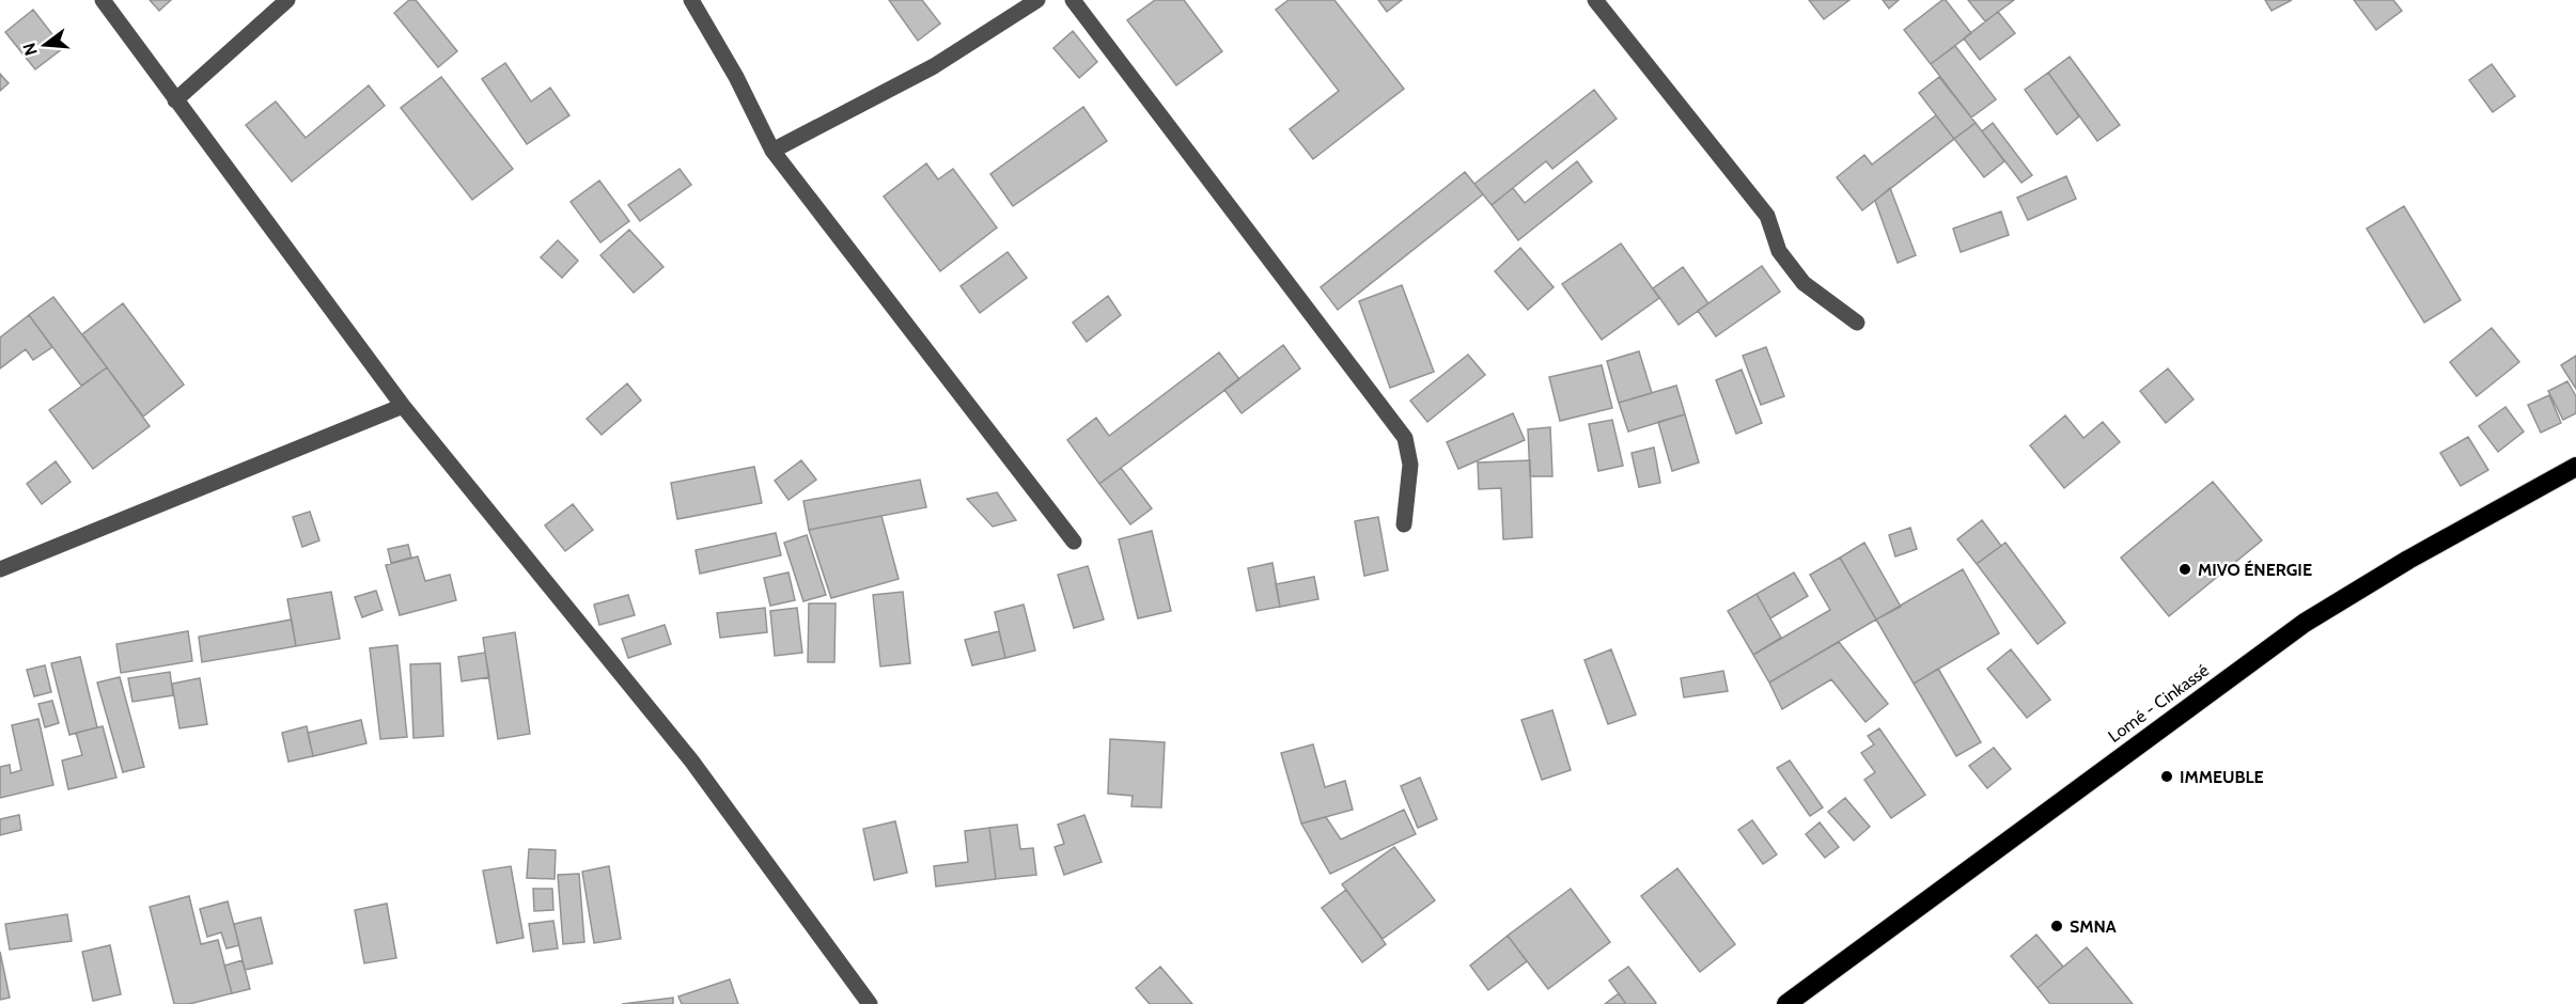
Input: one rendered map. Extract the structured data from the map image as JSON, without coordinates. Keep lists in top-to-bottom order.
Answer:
{
  "streets": {
    "highway": ["Lomé - Cinkassé"]
  },
  "places": ["MIVO ÉNERGIE", "IMMEUBLE", "SMNA"],
  "north": "left"
}
